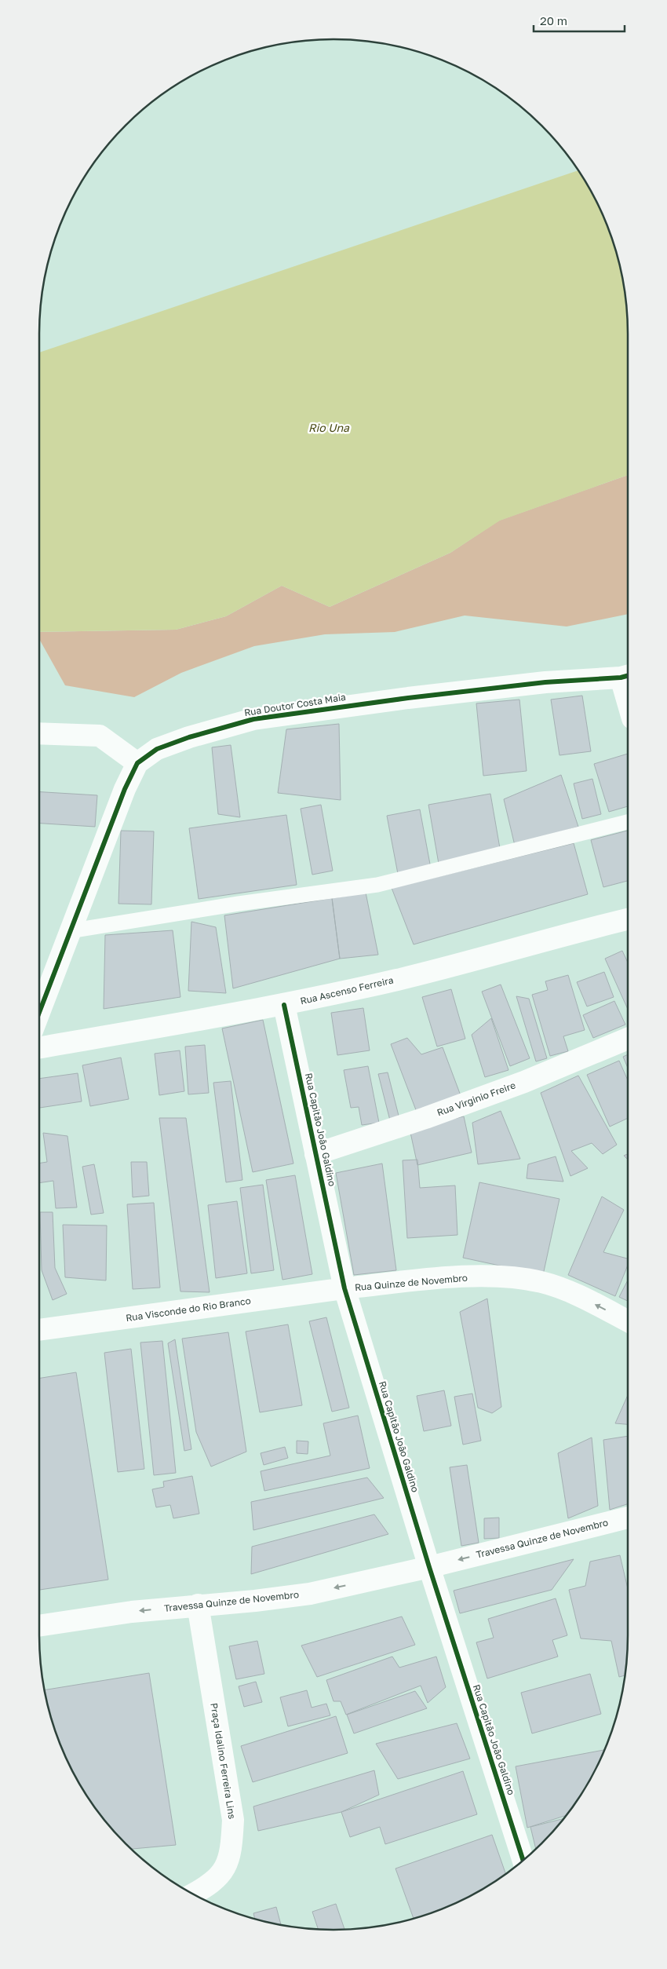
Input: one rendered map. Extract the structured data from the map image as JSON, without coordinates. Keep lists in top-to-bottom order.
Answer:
{
  "streets": {
    "street": [
      "Rua Doutor Costa Maia",
      "Rua Ascenso Ferreira",
      "Rua Virginio Freire",
      "Rua Capitão João Galdino",
      "Rua Quinze de Novembro",
      "Rua Visconde do Rio Branco",
      "Travessa Quinze de Novembro",
      "Praça Idalino Ferreira Lins"
    ]
  },
  "crossings": [
    ["Rua Ascenso Ferreira", "Rua Capitão João Galdino"],
    ["Rua Virginio Freire", "Rua Capitão João Galdino"],
    ["Rua Capitão João Galdino", "Rua Quinze de Novembro"],
    ["Rua Capitão João Galdino", "Rua Visconde do Rio Branco"],
    ["Rua Capitão João Galdino", "Travessa Quinze de Novembro"],
    ["Rua Quinze de Novembro", "Rua Visconde do Rio Branco"],
    ["Travessa Quinze de Novembro", "Praça Idalino Ferreira Lins"]
  ],
  "one_way": ["Rua Quinze de Novembro", "Travessa Quinze de Novembro"],
  "water": ["Rio Una"],
  "scale_bar": "20 m"
}
